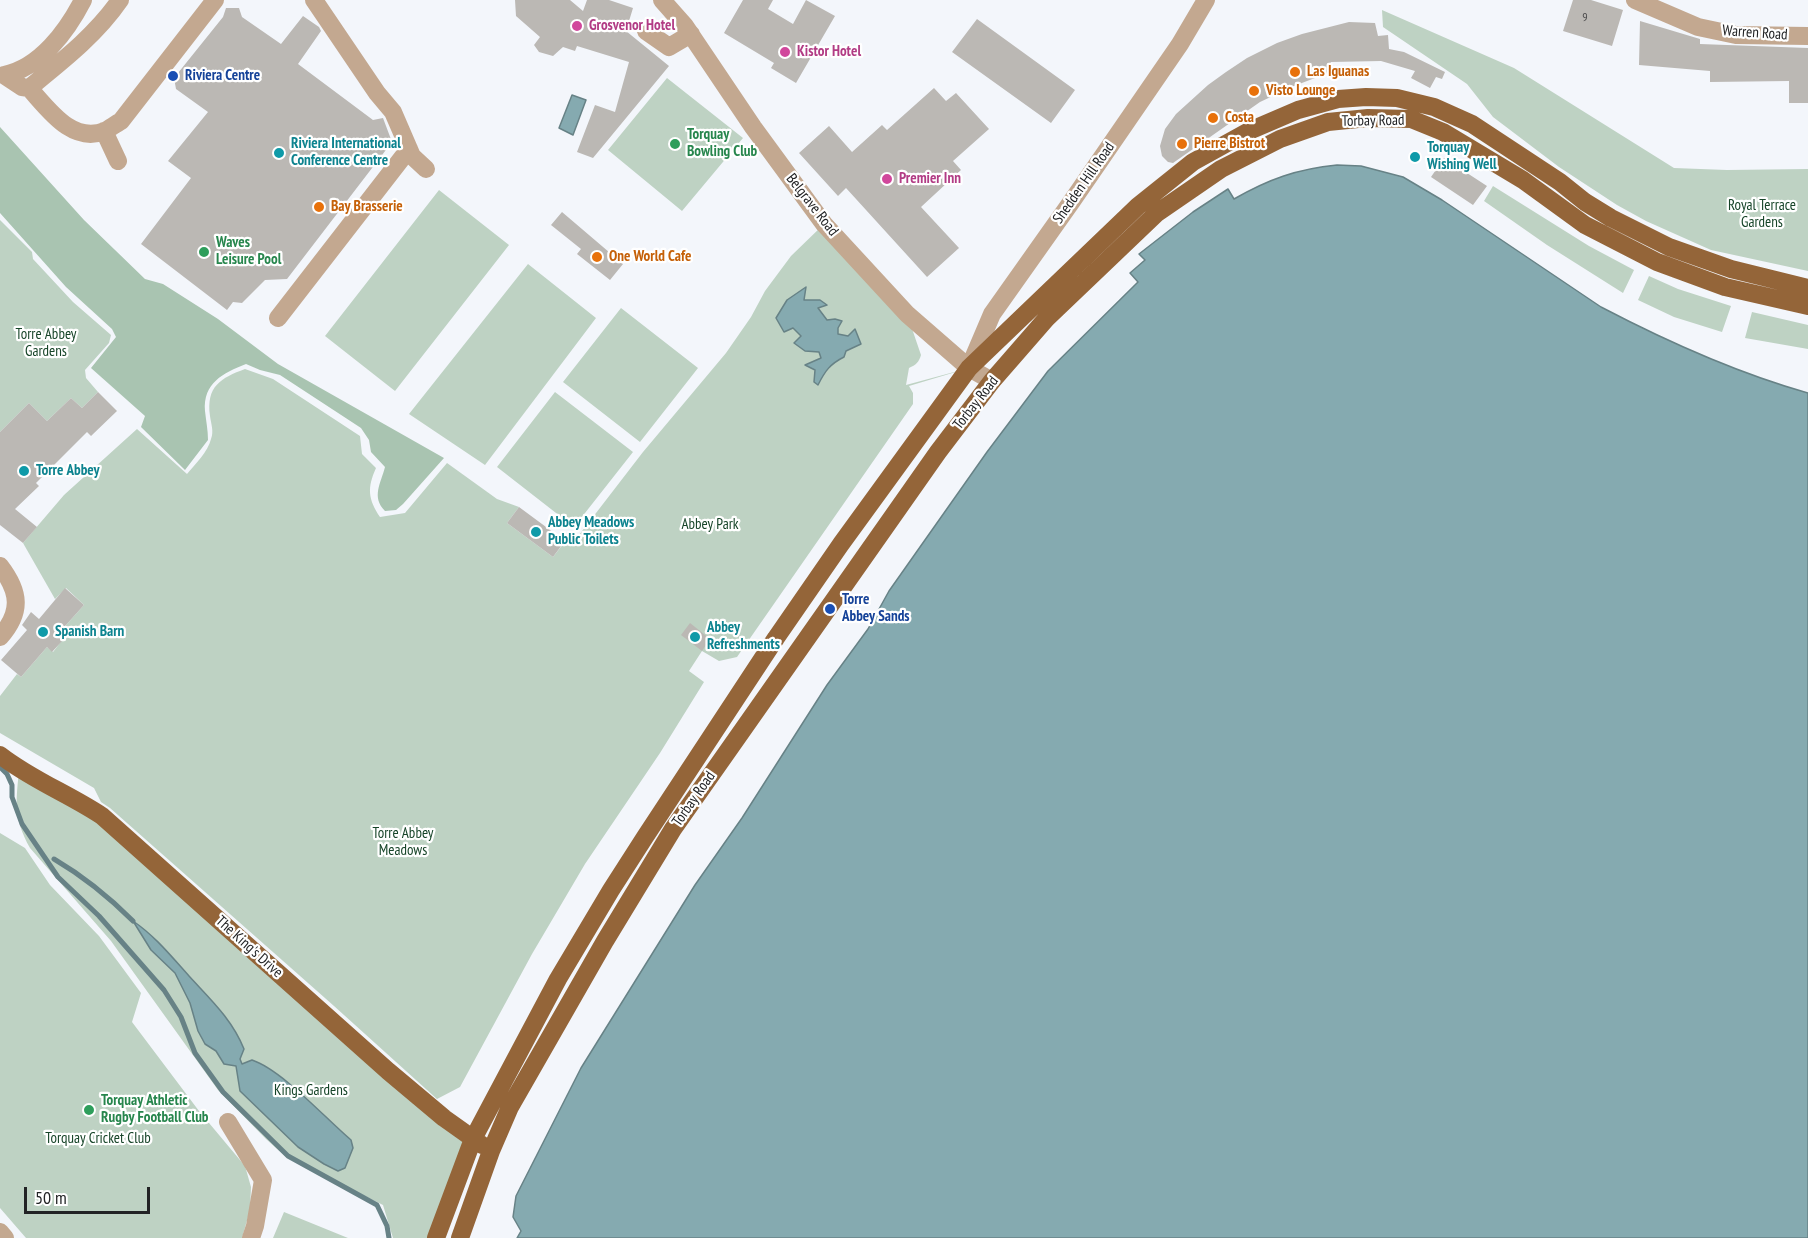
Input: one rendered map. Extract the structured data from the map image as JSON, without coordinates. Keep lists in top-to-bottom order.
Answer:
{
  "streets": {
    "main road": ["Torbay Road", "The King's Drive"],
    "street": ["Warren Road", "Shedden Hill Road", "Belgrave Road"]
  },
  "crossings": [
    ["Torbay Road", "Shedden Hill Road"],
    ["Torbay Road", "Belgrave Road"],
    ["Torbay Road", "The King's Drive"],
    ["Shedden Hill Road", "Belgrave Road"]
  ],
  "parks": [
    "Royal Terrace Gardens",
    "Torre Abbey Gardens",
    "Abbey Park",
    "Torre Abbey Meadows",
    "Kings Gardens",
    "Torquay Cricket Club"
  ],
  "places": [
    "Grosvenor Hotel",
    "Kistor Hotel",
    "Las Iguanas",
    "Riviera Centre",
    "Visto Lounge",
    "Costa",
    "Torquay Bowling Club",
    "Pierre Bistrot",
    "Riviera International Conference Centre",
    "Torquay Wishing Well",
    "Premier Inn",
    "Bay Brasserie",
    "Waves Leisure Pool",
    "One World Cafe",
    "Torre Abbey",
    "Abbey Meadows Public Toilets",
    "Torre Abbey Sands",
    "Spanish Barn",
    "Abbey Refreshments",
    "Torquay Athletic Rugby Football Club"
  ],
  "house_numbers": ["9"],
  "scale_bar": "50 m"
}
